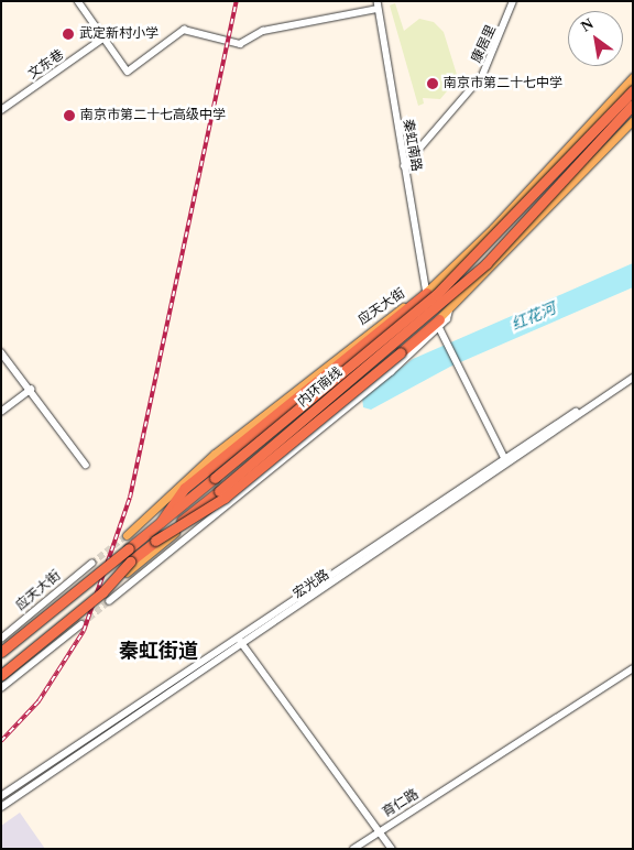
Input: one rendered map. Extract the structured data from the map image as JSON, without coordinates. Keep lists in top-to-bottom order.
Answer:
{
  "streets": {
    "highway": ["内环南线"],
    "main road": ["应天大街"],
    "street": [
      "康居里",
      "文东巷",
      "秦虹南路",
      "宏光路",
      "育仁路"
    ]
  },
  "crossings": [
    ["康居里", "秦虹南路"],
    ["秦虹南路", "应天大街"],
    ["宏光路", "育仁路"]
  ],
  "districts": ["秦虹街道"],
  "water": ["红花河"],
  "places": ["武定新村小学", "南京市第二十七中学", "南京市第二十七高级中学"],
  "north": "top left"
}
